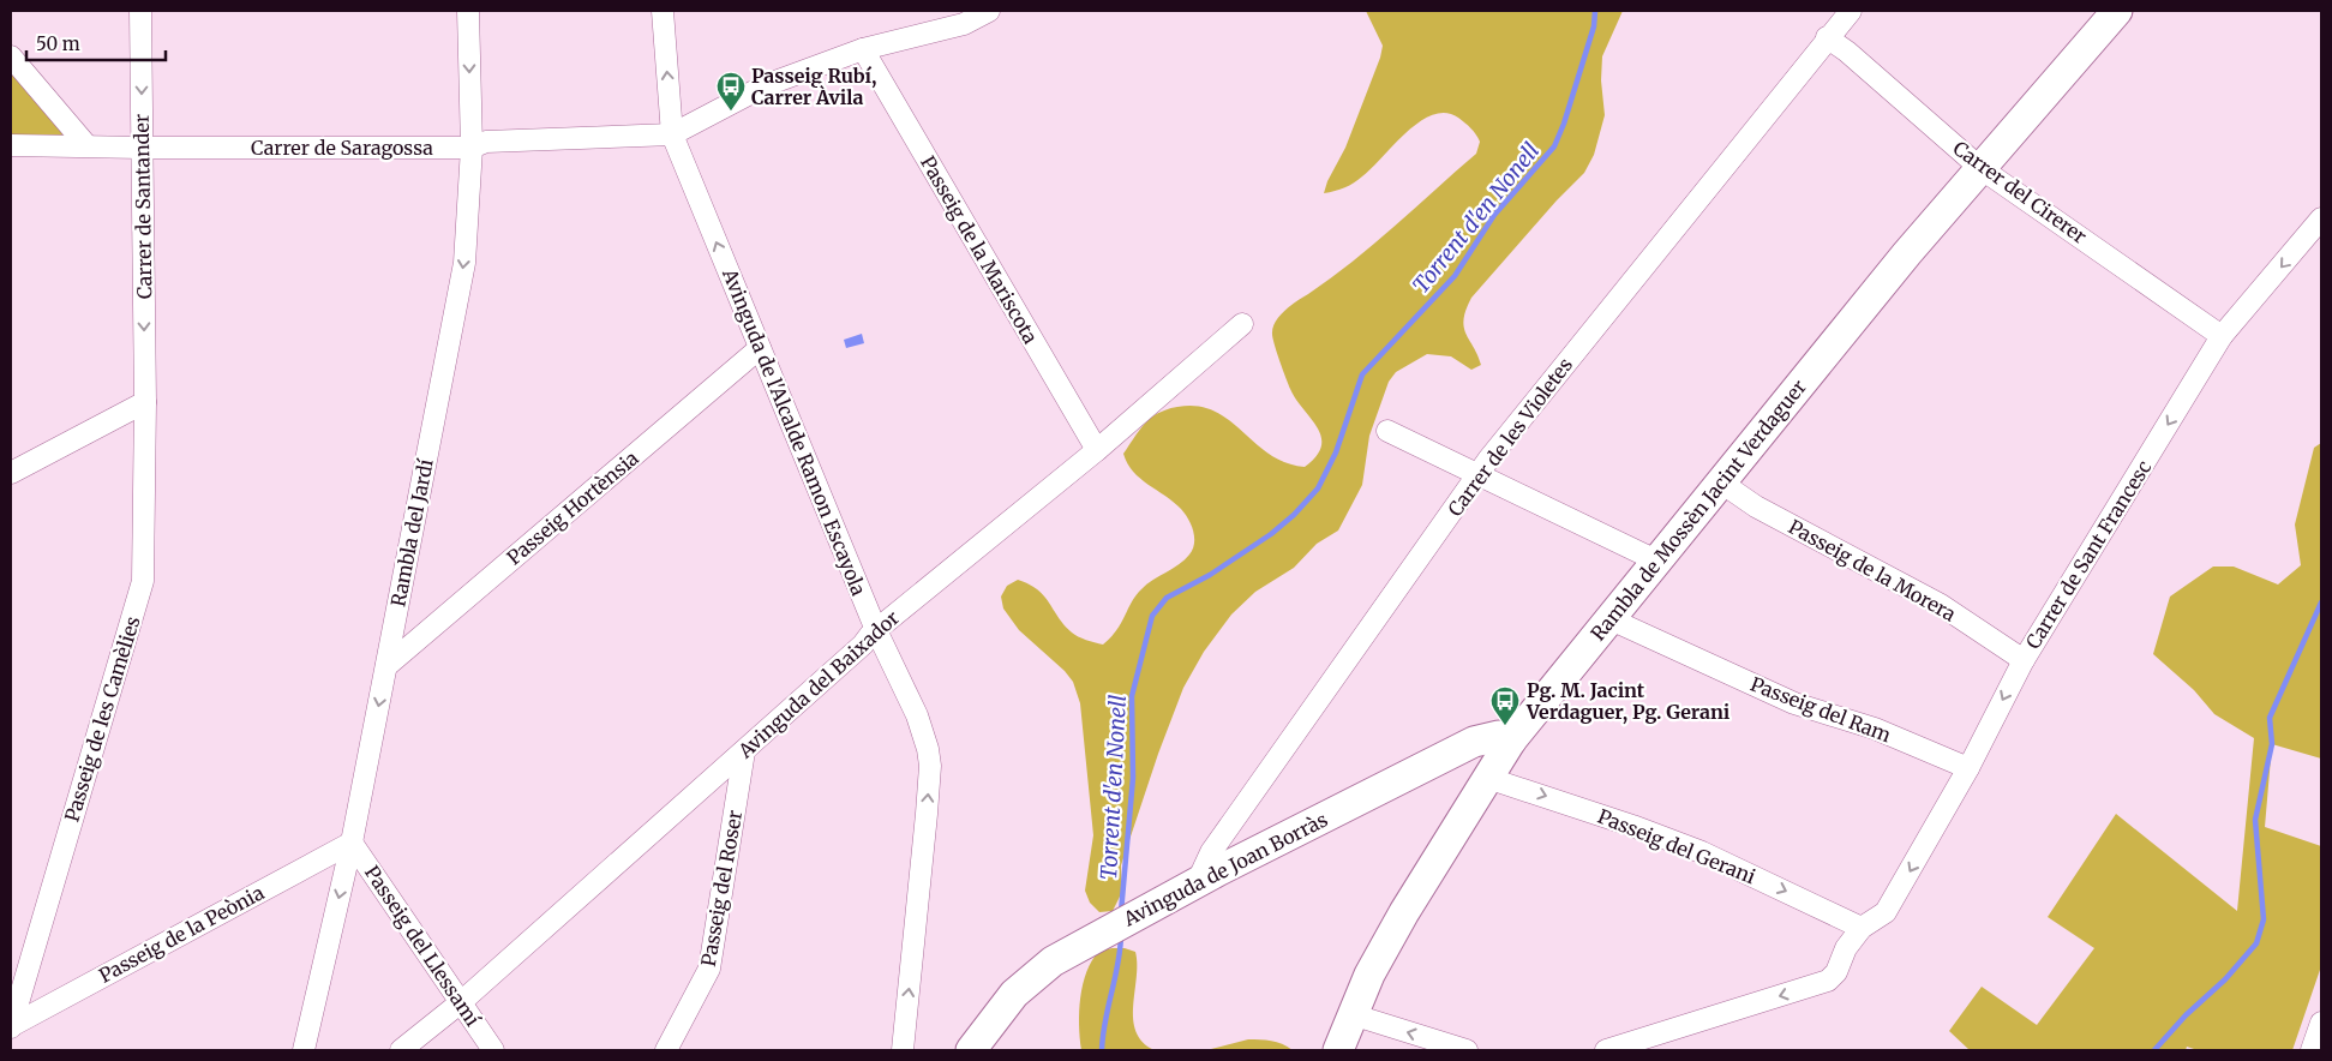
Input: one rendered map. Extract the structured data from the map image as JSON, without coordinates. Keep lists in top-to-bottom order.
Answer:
{
  "streets": {
    "street": [
      "Carrer de Saragossa",
      "Carrer del Cirerer",
      "Carrer de Santander",
      "Passeig de la Mariscota",
      "Avinguda de l'Alcalde Ramon Escayola",
      "Carrer de les Violetes",
      "Passeig Hortènsia",
      "Rambla de Mossèn Jacint Verdaguer",
      "Rambla del Jardí",
      "Carrer de Sant Francesc",
      "Passeig de la Morera",
      "Avinguda del Baixador",
      "Passeig del Ram",
      "Passeig de les Camèlies",
      "Passeig del Gerani",
      "Avinguda de Joan Borràs",
      "Passeig del Roser",
      "Passeig de la Peònia",
      "Passeig del Llessamí"
    ]
  },
  "crossings": [
    ["Carrer de Saragossa", "Carrer de Santander"],
    ["Carrer de Saragossa", "Avinguda de l'Alcalde Ramon Escayola"],
    ["Carrer de Saragossa", "Rambla del Jardí"],
    ["Carrer del Cirerer", "Carrer de les Violetes"],
    ["Carrer del Cirerer", "Rambla de Mossèn Jacint Verdaguer"],
    ["Carrer del Cirerer", "Carrer de Sant Francesc"],
    ["Carrer de Santander", "Passeig de les Camèlies"],
    ["Passeig de la Mariscota", "Avinguda del Baixador"],
    ["Avinguda de l'Alcalde Ramon Escayola", "Passeig Hortènsia"],
    ["Avinguda de l'Alcalde Ramon Escayola", "Avinguda del Baixador"],
    ["Carrer de les Violetes", "Avinguda de Joan Borràs"],
    ["Passeig Hortènsia", "Rambla del Jardí"],
    ["Rambla de Mossèn Jacint Verdaguer", "Passeig de la Morera"],
    ["Rambla de Mossèn Jacint Verdaguer", "Passeig del Ram"],
    ["Rambla de Mossèn Jacint Verdaguer", "Passeig del Gerani"],
    ["Rambla de Mossèn Jacint Verdaguer", "Avinguda de Joan Borràs"],
    ["Rambla del Jardí", "Passeig de la Peònia"],
    ["Rambla del Jardí", "Passeig del Llessamí"],
    ["Carrer de Sant Francesc", "Passeig de la Morera"],
    ["Carrer de Sant Francesc", "Passeig del Ram"],
    ["Carrer de Sant Francesc", "Passeig del Gerani"],
    ["Avinguda del Baixador", "Passeig del Roser"],
    ["Avinguda del Baixador", "Passeig del Llessamí"],
    ["Passeig de les Camèlies", "Passeig de la Peònia"],
    ["Passeig de la Peònia", "Passeig del Llessamí"]
  ],
  "one_way": [
    "Carrer de Santander",
    "Avinguda de l'Alcalde Ramon Escayola",
    "Rambla del Jardí",
    "Carrer de Sant Francesc",
    "Passeig del Gerani"
  ],
  "water": ["Torrent d'en Nonell"],
  "places": {
    "bus stop": ["Passeig Rubí, Carrer Àvila", "Pg. M. Jacint Verdaguer, Pg. Gerani"]
  },
  "scale_bar": "50 m"
}
